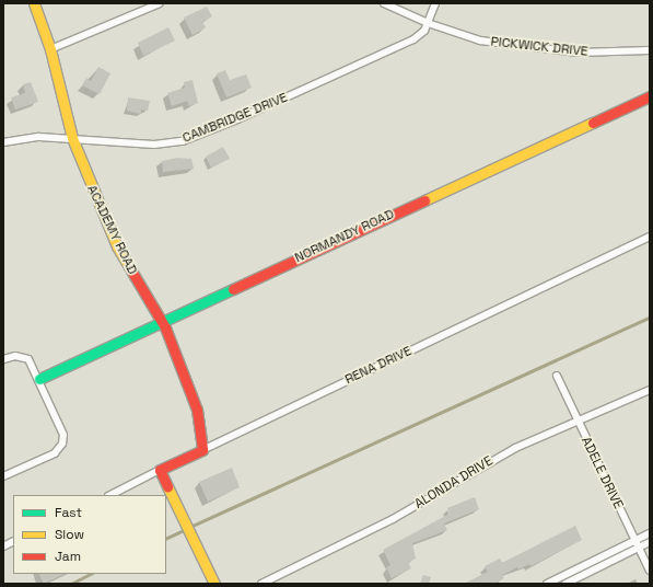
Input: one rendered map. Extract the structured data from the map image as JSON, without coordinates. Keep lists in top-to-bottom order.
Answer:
{
  "streets": {
    "street": [
      "PICKWICK DRIVE",
      "CAMBRIDGE DRIVE",
      "ACADEMY ROAD",
      "NORMANDY ROAD",
      "RENA DRIVE",
      "ADELE DRIVE",
      "ALONDA DRIVE"
    ]
  },
  "crossings": [
    ["PICKWICK DRIVE", "CAMBRIDGE DRIVE"],
    ["CAMBRIDGE DRIVE", "ACADEMY ROAD"],
    ["ACADEMY ROAD", "NORMANDY ROAD"],
    ["ACADEMY ROAD", "RENA DRIVE"],
    ["ADELE DRIVE", "ALONDA DRIVE"]
  ],
  "legend": ["Fast", "Slow", "Jam"]
}
